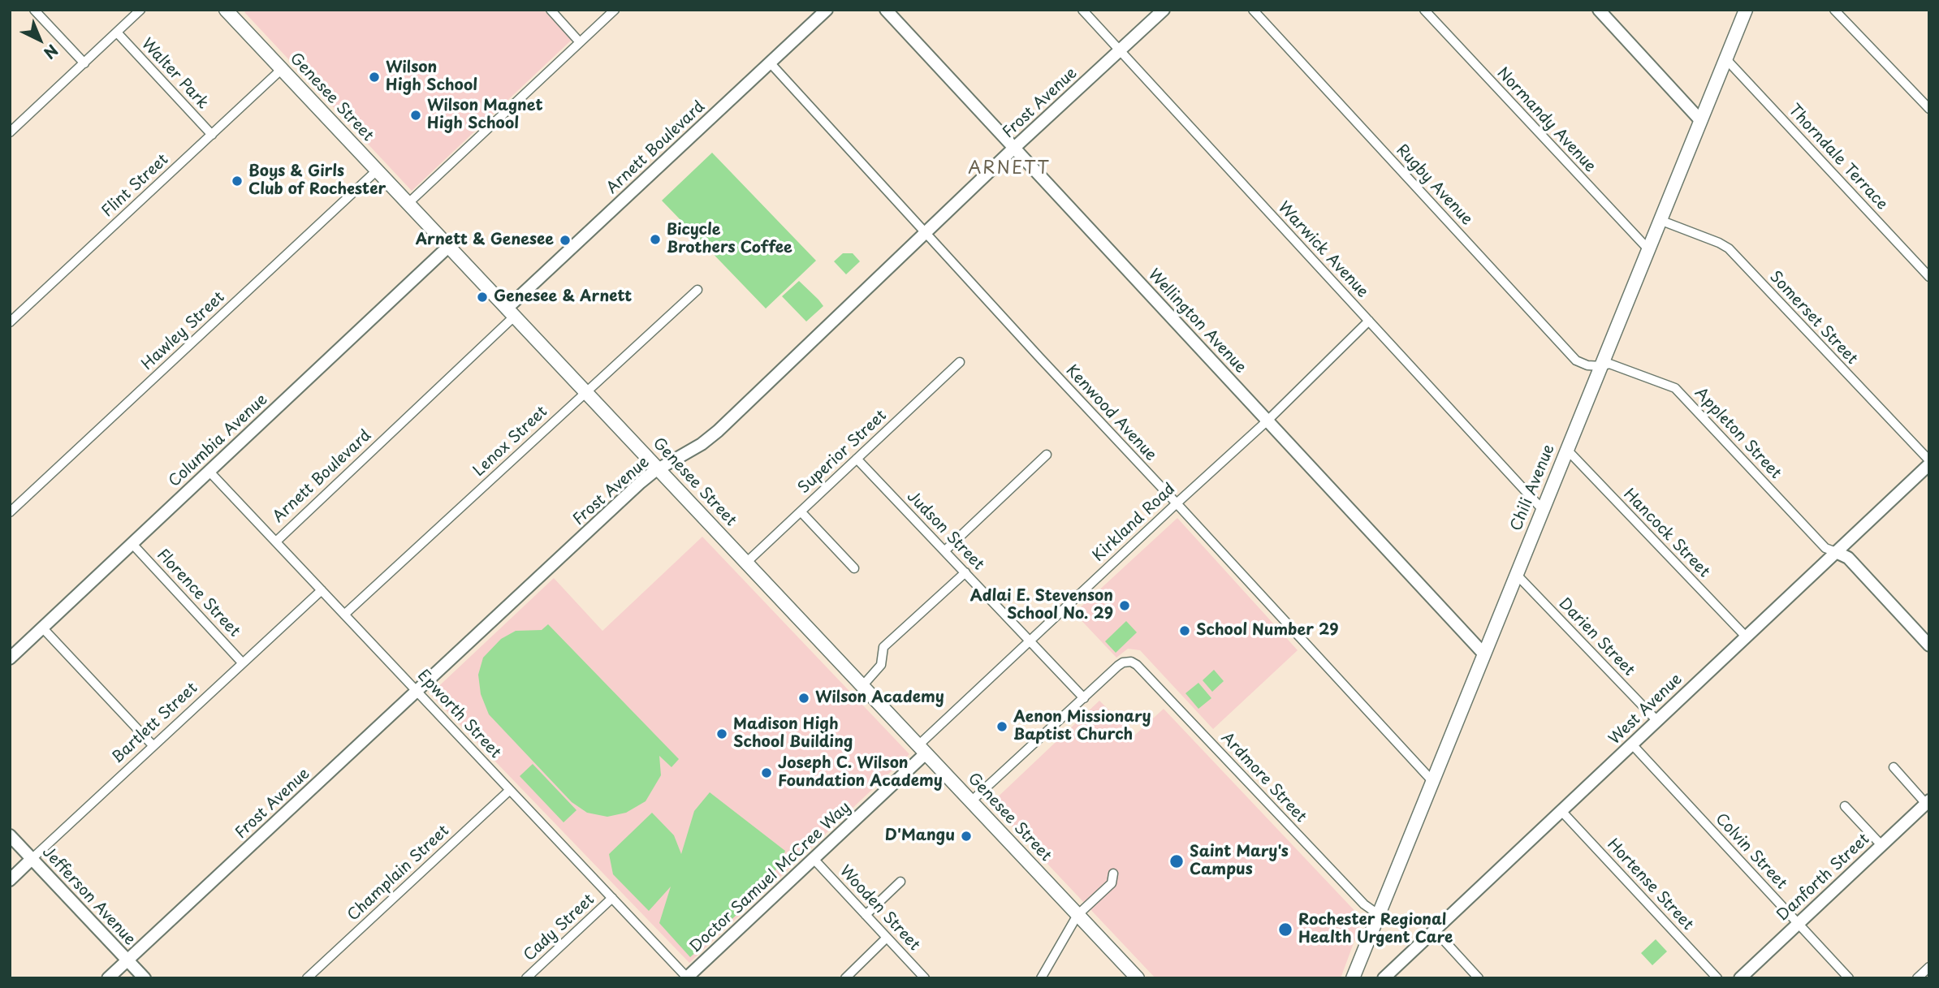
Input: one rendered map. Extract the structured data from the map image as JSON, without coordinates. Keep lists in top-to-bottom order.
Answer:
{
  "streets": {
    "main road": ["Genesee Street", "Chili Avenue"],
    "street": [
      "Walter Park",
      "Frost Avenue",
      "Normandy Avenue",
      "Arnett Boulevard",
      "Thorndale Terrace",
      "Rugby Avenue",
      "Flint Street",
      "Warwick Avenue",
      "Somerset Street",
      "Wellington Avenue",
      "Hawley Street",
      "Kenwood Avenue",
      "Appleton Street",
      "Columbia Avenue",
      "Lenox Street",
      "Superior Street",
      "Kirkland Road",
      "Judson Street",
      "Hancock Street",
      "Florence Street",
      "Darien Street",
      "West Avenue",
      "Epworth Street",
      "Bartlett Street",
      "Ardmore Street",
      "Colvin Street",
      "Champlain Street",
      "Doctor Samuel McCree Way",
      "Danforth Street",
      "Hortense Street",
      "Jefferson Avenue",
      "Wooden Street",
      "Cady Street"
    ]
  },
  "crossings": [
    ["Walter Park", "Flint Street"],
    ["Genesee Street", "Frost Avenue"],
    ["Genesee Street", "Arnett Boulevard"],
    ["Genesee Street", "Flint Street"],
    ["Genesee Street", "Hawley Street"],
    ["Genesee Street", "Columbia Avenue"],
    ["Genesee Street", "Lenox Street"],
    ["Genesee Street", "Superior Street"],
    ["Genesee Street", "Kirkland Road"],
    ["Genesee Street", "Doctor Samuel McCree Way"],
    ["Frost Avenue", "Warwick Avenue"],
    ["Frost Avenue", "Wellington Avenue"],
    ["Frost Avenue", "Kenwood Avenue"],
    ["Frost Avenue", "Epworth Street"],
    ["Frost Avenue", "Jefferson Avenue"],
    ["Normandy Avenue", "Chili Avenue"],
    ["Arnett Boulevard", "Kenwood Avenue"],
    ["Arnett Boulevard", "Epworth Street"],
    ["Thorndale Terrace", "Chili Avenue"],
    ["Rugby Avenue", "Appleton Street"],
    ["Rugby Avenue", "Chili Avenue"],
    ["Warwick Avenue", "Chili Avenue"],
    ["Warwick Avenue", "Kirkland Road"],
    ["Somerset Street", "Chili Avenue"],
    ["Somerset Street", "West Avenue"],
    ["Wellington Avenue", "Chili Avenue"],
    ["Wellington Avenue", "Kirkland Road"],
    ["Kenwood Avenue", "Chili Avenue"],
    ["Kenwood Avenue", "Kirkland Road"],
    ["Appleton Street", "Chili Avenue"],
    ["Appleton Street", "West Avenue"],
    ["Columbia Avenue", "Florence Street"],
    ["Columbia Avenue", "Epworth Street"],
    ["Lenox Street", "Epworth Street"],
    ["Superior Street", "Judson Street"],
    ["Chili Avenue", "Hancock Street"],
    ["Chili Avenue", "Darien Street"],
    ["Chili Avenue", "Ardmore Street"],
    ["Kirkland Road", "Judson Street"],
    ["Kirkland Road", "Doctor Samuel McCree Way"],
    ["Judson Street", "Ardmore Street"],
    ["Hancock Street", "West Avenue"],
    ["Florence Street", "Bartlett Street"],
    ["Darien Street", "West Avenue"],
    ["West Avenue", "Colvin Street"],
    ["West Avenue", "Hortense Street"],
    ["Epworth Street", "Bartlett Street"],
    ["Epworth Street", "Champlain Street"],
    ["Epworth Street", "Doctor Samuel McCree Way"],
    ["Epworth Street", "Cady Street"],
    ["Bartlett Street", "Jefferson Avenue"],
    ["Colvin Street", "Danforth Street"],
    ["Doctor Samuel McCree Way", "Wooden Street"]
  ],
  "districts": ["ARNETT"],
  "places": [
    "Wilson High School",
    "Wilson Magnet High School",
    "Boys & Girls Club of Rochester",
    "Bicycle Brothers Coffee",
    "Arnett & Genesee",
    "Genesee & Arnett",
    "Adlai E. Stevenson School No. 29",
    "School Number 29",
    "Wilson Academy",
    "Aenon Missionary Baptist Church",
    "Madison High School Building",
    "Joseph C. Wilson Foundation Academy",
    "D'Mangu",
    "Saint Mary's Campus",
    "Rochester Regional Health Urgent Care"
  ],
  "north": "bottom right"
}
